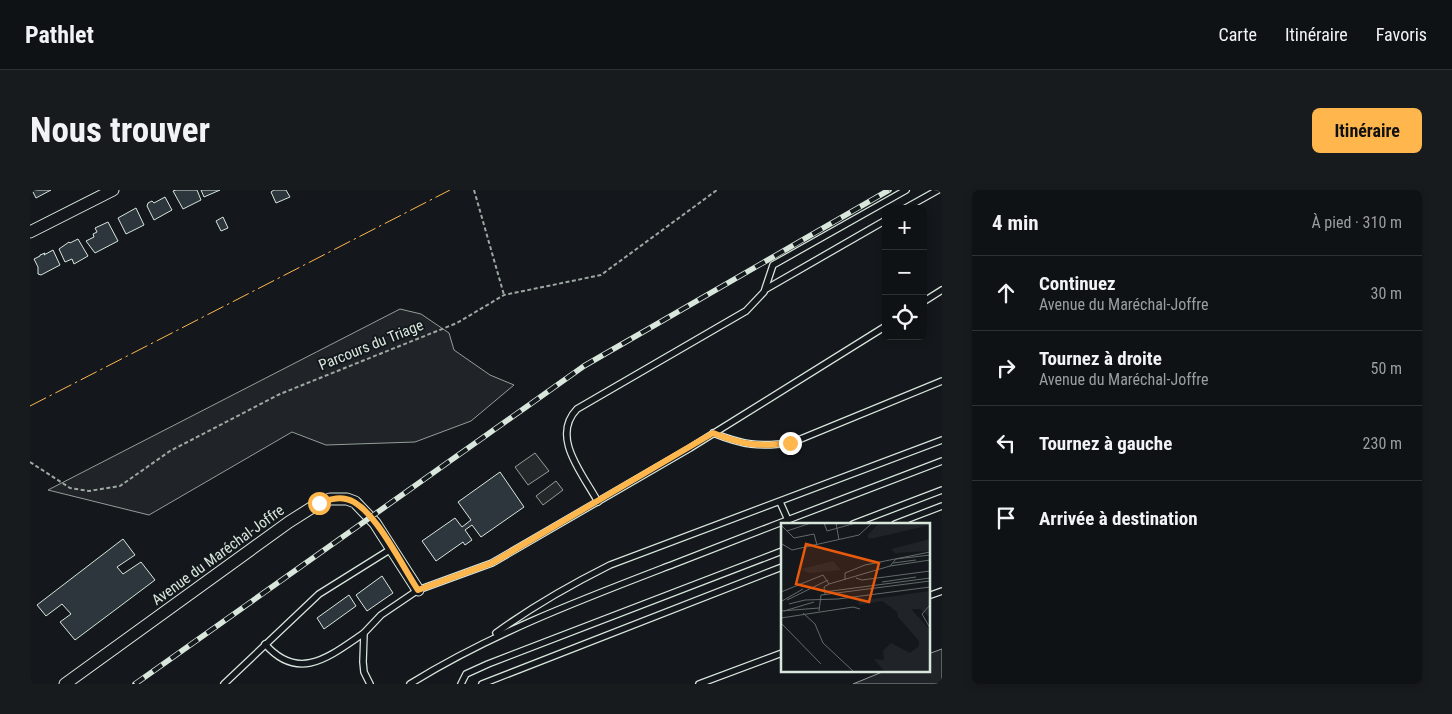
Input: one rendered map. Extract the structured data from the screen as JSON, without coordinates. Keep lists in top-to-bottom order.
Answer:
{
  "streets": {
    "street": ["Avenue du Maréchal-Joffre"],
    "path": ["Parcours du Triage"]
  },
  "page": {
    "header": "Pathlet",
    "nav": ["Carte", "Itinéraire", "Favoris"],
    "buttons": "Itinéraire",
    "title": "Nous trouver",
    "heading": ["4 min", "À pied · 310 m"],
    "map_buttons": ["+", "−"],
    "list": [
      ["Continuez", "Avenue du Maréchal-Joffre", "30 m"],
      ["Tournez à droite", "Avenue du Maréchal-Joffre", "50 m"],
      ["Tournez à gauche", "230 m"],
      "Arrivée à destination"
    ]
  }
}
